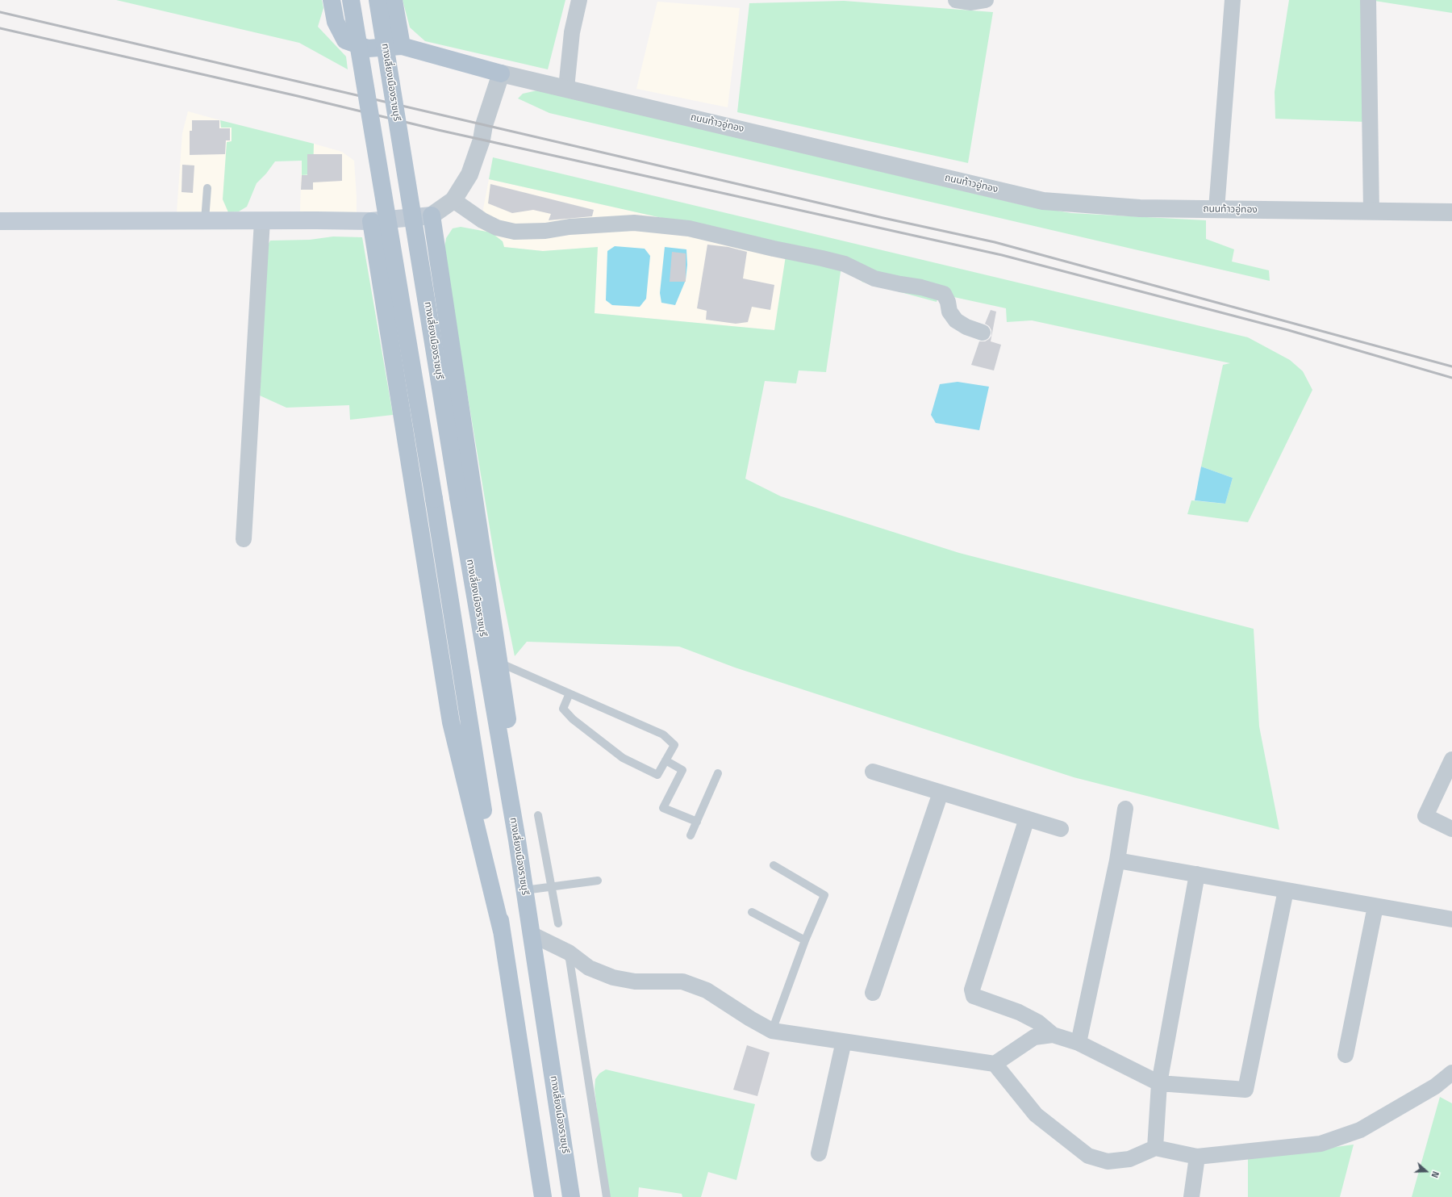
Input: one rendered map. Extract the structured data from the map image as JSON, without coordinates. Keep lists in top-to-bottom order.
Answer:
{
  "streets": {
    "main road": ["ทางเลี่ยงเมืองราชบุรี"],
    "street": ["ถนนท้าวอู่ทอง"]
  },
  "north": "right"
}
